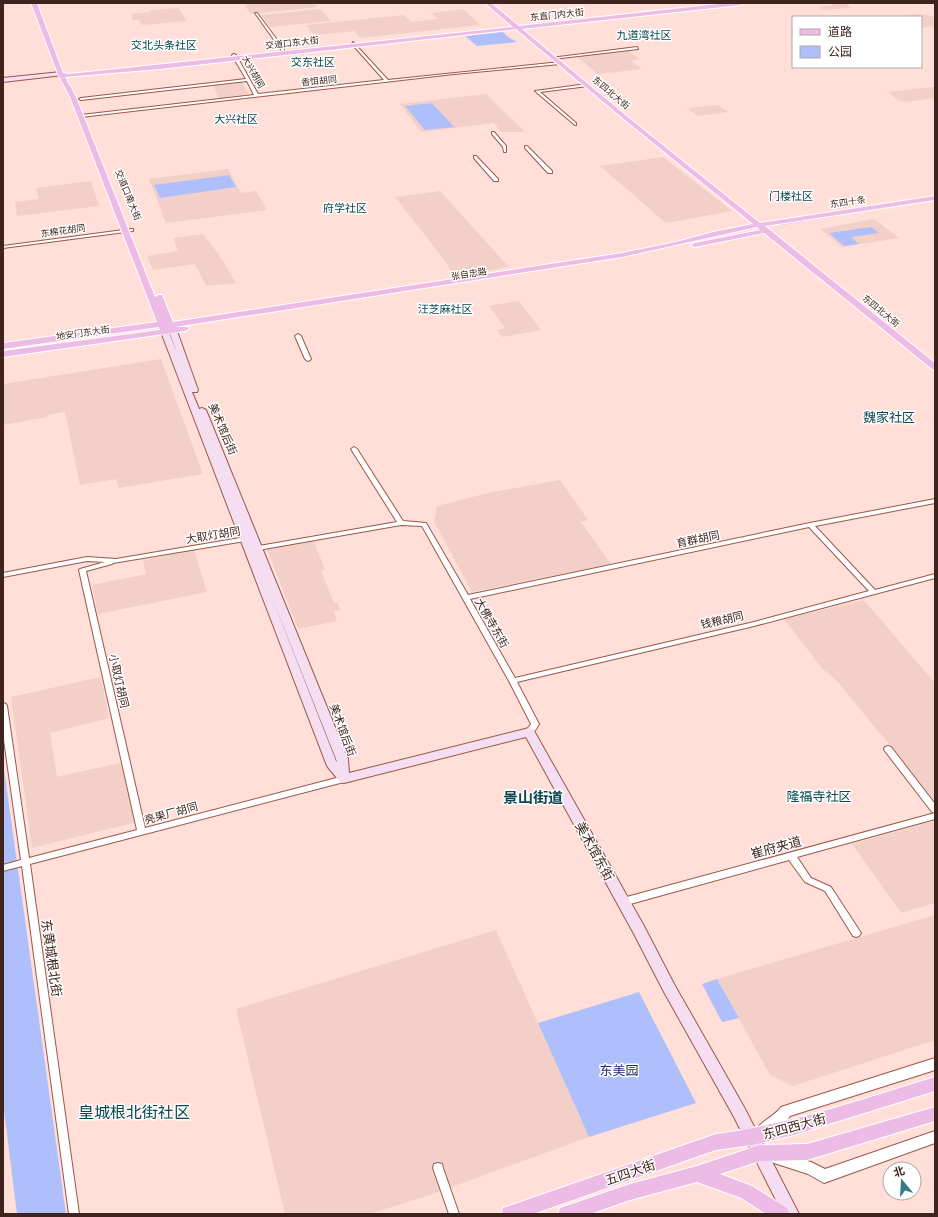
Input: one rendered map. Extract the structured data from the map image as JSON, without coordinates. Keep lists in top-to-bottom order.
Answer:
{
  "streets": {
    "main road": [
      "东直门内大街",
      "交道口东大街",
      "东四北大街",
      "交道口南大街",
      "东四十条",
      "张自忠路",
      "地安门东大街",
      "美术馆后街",
      "美术馆东街",
      "东四西大街",
      "五四大街"
    ],
    "street": [
      "大兴胡同",
      "香饵胡同",
      "东棉花胡同",
      "大取灯胡同",
      "育群胡同",
      "钱粮胡同",
      "大佛寺东街",
      "小取灯胡同",
      "亮果厂胡同",
      "崔府夹道",
      "东黄城根北街"
    ]
  },
  "crossings": [
    ["东直门内大街", "交道口东大街"],
    ["东直门内大街", "东四北大街"],
    ["交道口东大街", "大兴胡同"],
    ["交道口东大街", "东四北大街"],
    ["交道口东大街", "交道口南大街"],
    ["大兴胡同", "香饵胡同"],
    ["香饵胡同", "东四北大街"],
    ["香饵胡同", "交道口南大街"],
    ["东四北大街", "东四十条"],
    ["东四北大街", "张自忠路"],
    ["交道口南大街", "东棉花胡同"],
    ["交道口南大街", "张自忠路"],
    ["交道口南大街", "地安门东大街"],
    ["交道口南大街", "美术馆后街"],
    ["东四十条", "张自忠路"],
    ["张自忠路", "地安门东大街"],
    ["张自忠路", "美术馆后街"],
    ["地安门东大街", "美术馆后街"],
    ["美术馆后街", "大取灯胡同"],
    ["美术馆后街", "亮果厂胡同"],
    ["大取灯胡同", "小取灯胡同"],
    ["育群胡同", "大佛寺东街"],
    ["钱粮胡同", "大佛寺东街"],
    ["大佛寺东街", "美术馆东街"],
    ["小取灯胡同", "亮果厂胡同"],
    ["亮果厂胡同", "东黄城根北街"],
    ["崔府夹道", "美术馆东街"],
    ["美术馆东街", "东四西大街"],
    ["美术馆东街", "五四大街"],
    ["东四西大街", "五四大街"]
  ],
  "districts": [
    "九道湾社区",
    "交北头条社区",
    "交东社区",
    "大兴社区",
    "门楼社区",
    "府学社区",
    "汪芝麻社区",
    "魏家社区",
    "隆福寺社区",
    "景山街道",
    "皇城根北街社区"
  ],
  "parks": ["东美园"],
  "legend": ["道路", "公园"],
  "north": "top"
}
